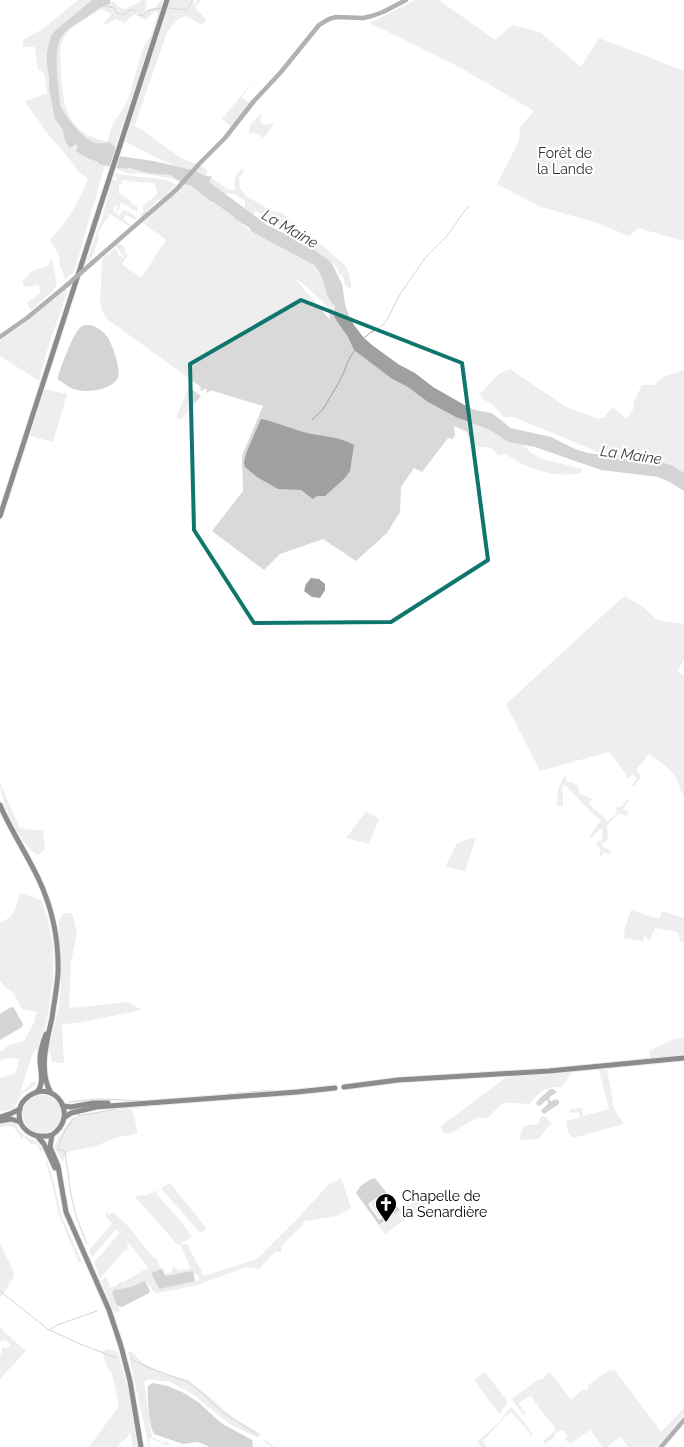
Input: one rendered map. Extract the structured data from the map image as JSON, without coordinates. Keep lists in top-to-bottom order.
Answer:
{
  "water": ["La Maine"],
  "parks": ["Forêt de la Lande"],
  "places": {
    "church": ["Chapelle de la Senardière"]
  }
}
